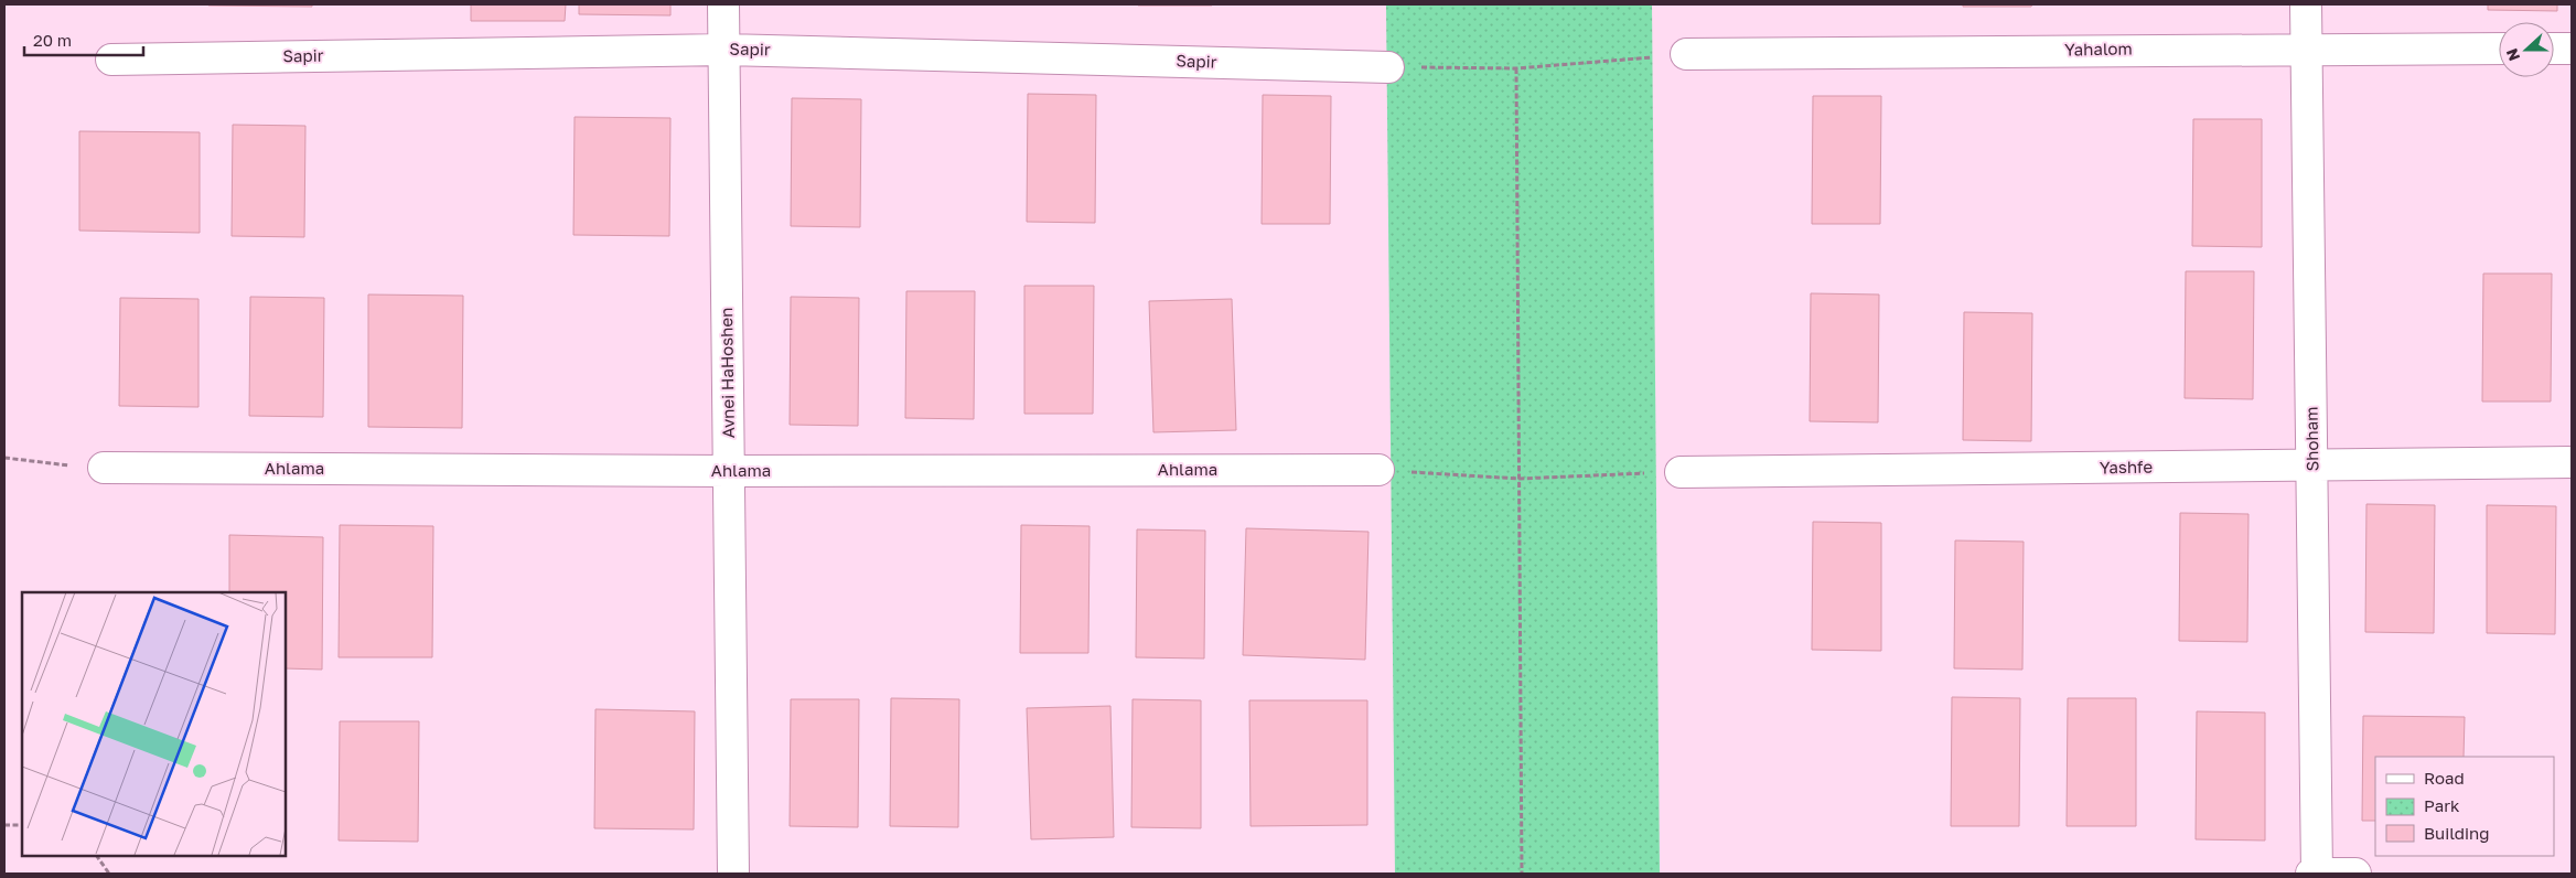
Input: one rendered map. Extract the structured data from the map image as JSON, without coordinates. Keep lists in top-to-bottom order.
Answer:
{
  "streets": {
    "street": [
      "Sapir",
      "Yahalom",
      "Avnei HaHoshen",
      "Shoham",
      "Yashfe",
      "Ahlama"
    ]
  },
  "crossings": [
    ["Sapir", "Avnei HaHoshen"],
    ["Yahalom", "Shoham"],
    ["Avnei HaHoshen", "Ahlama"],
    ["Shoham", "Yashfe"]
  ],
  "legend": ["Road", "Park", "Building"],
  "scale_bar": "20 m",
  "north": "left"
}
